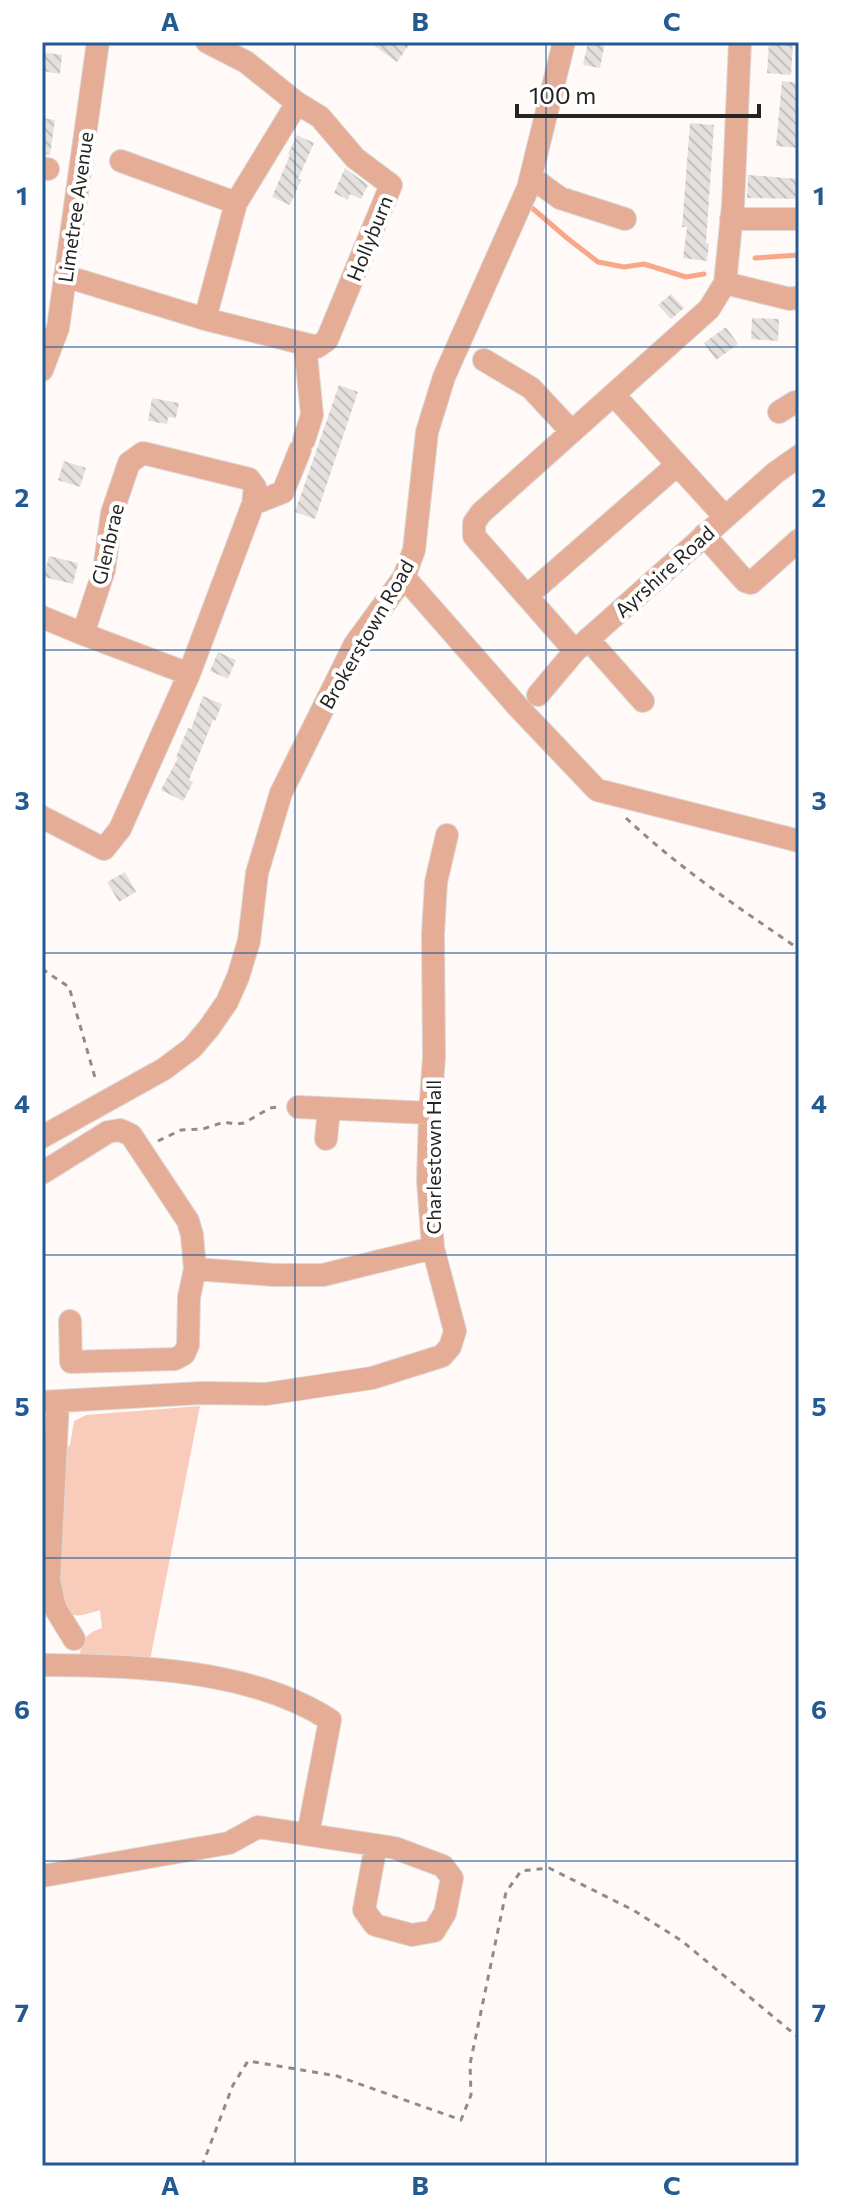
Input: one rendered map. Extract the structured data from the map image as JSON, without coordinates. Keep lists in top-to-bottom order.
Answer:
{
  "streets": {
    "street": [
      "Limetree Avenue",
      "Hollyburn",
      "Glenbrae",
      "Ayrshire Road",
      "Brokerstown Road",
      "Charlestown Hall"
    ]
  },
  "scale_bar": "100 m",
  "grid": {
    "columns": ["A", "B", "C"],
    "rows": [
      "1",
      "2",
      "3",
      "4",
      "5",
      "6",
      "7"
    ]
  }
}
